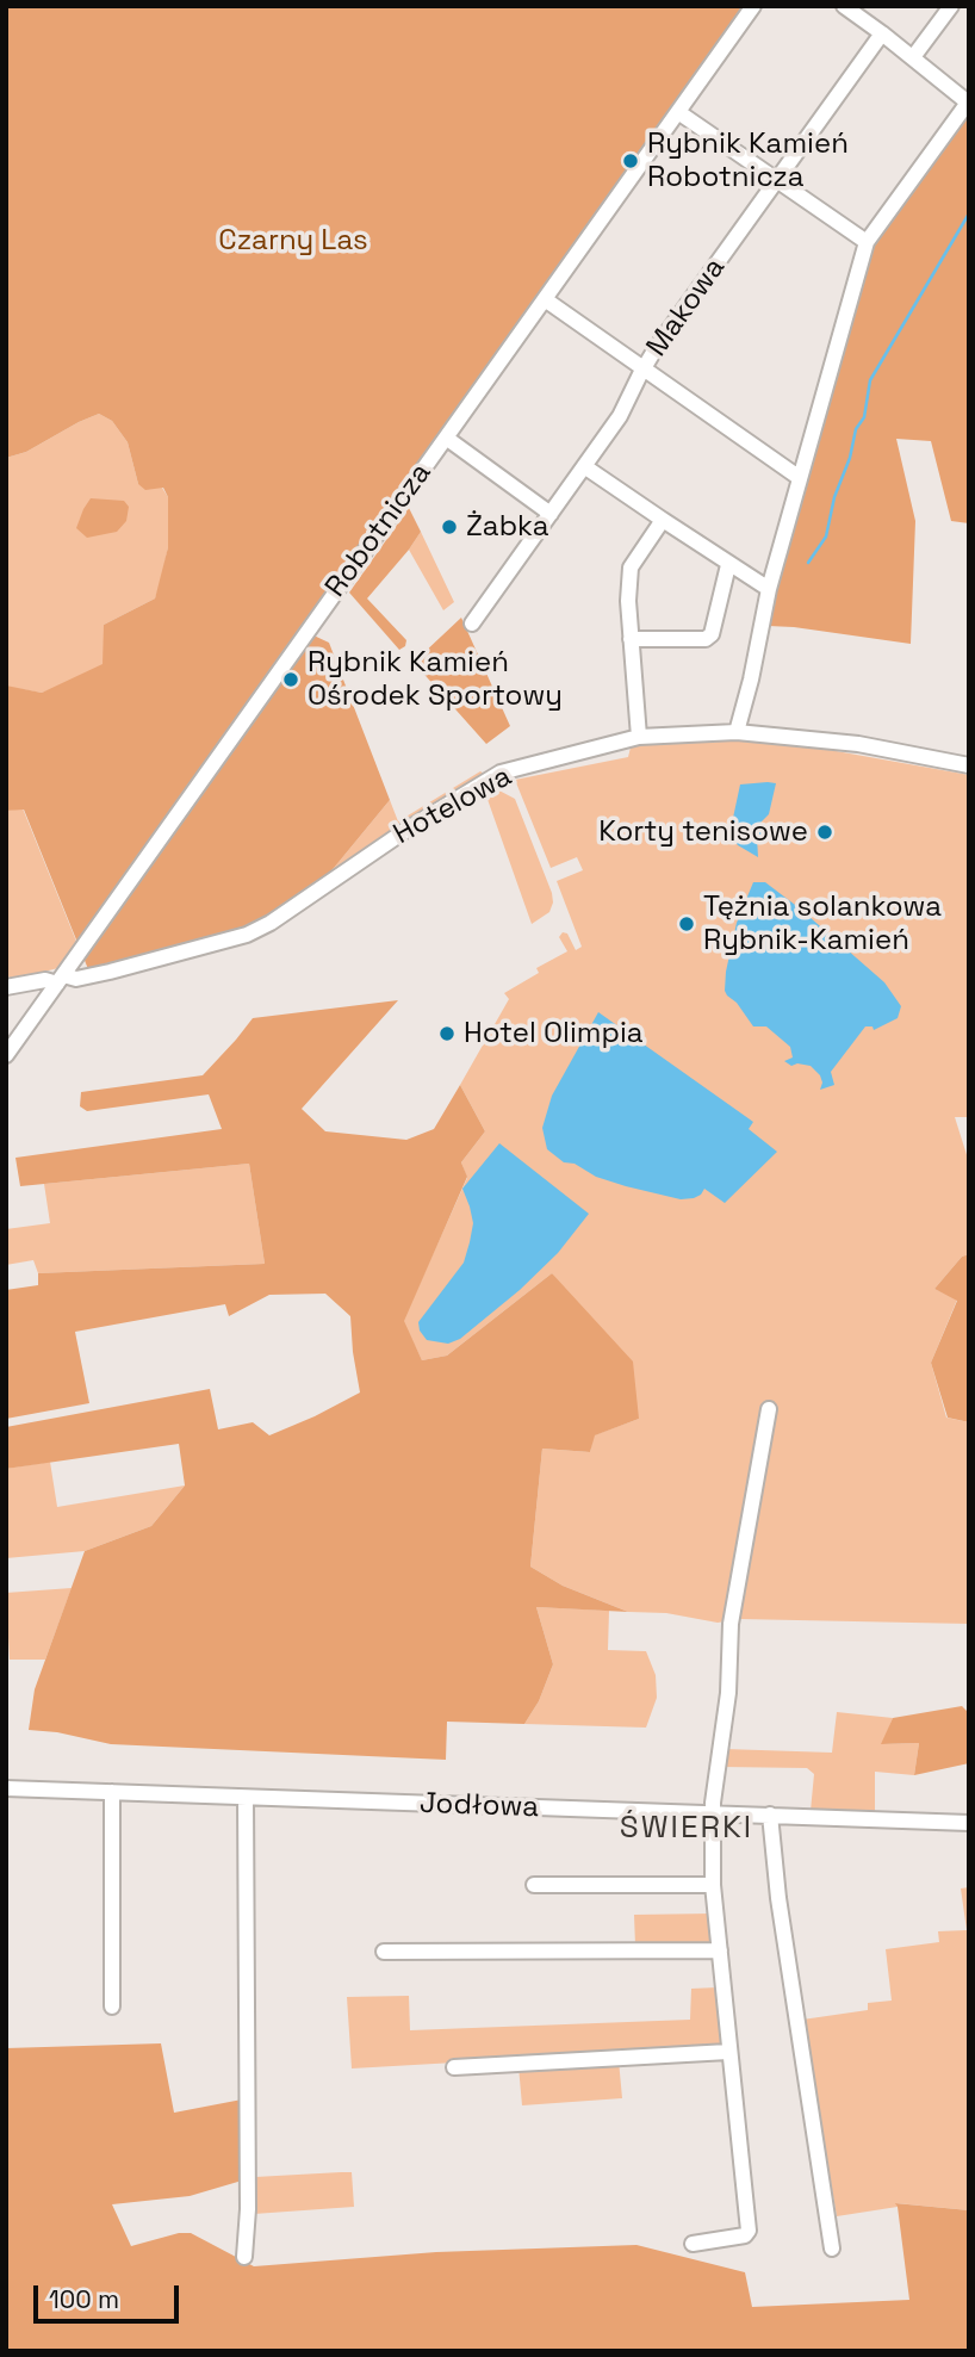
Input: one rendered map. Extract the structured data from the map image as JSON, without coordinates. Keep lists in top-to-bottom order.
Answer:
{
  "streets": {
    "street": [
      "Makowa",
      "Robotnicza",
      "Hotelowa",
      "Jodłowa"
    ]
  },
  "crossings": [
    ["Robotnicza", "Hotelowa"]
  ],
  "districts": ["ŚWIERKI"],
  "parks": ["Czarny Las"],
  "places": [
    "Rybnik Kamień Robotnicza",
    "Żabka",
    "Rybnik Kamień Ośrodek Sportowy",
    "Korty tenisowe",
    "Tężnia solankowa Rybnik-Kamień",
    "Hotel Olimpia"
  ],
  "scale_bar": "100 m"
}
